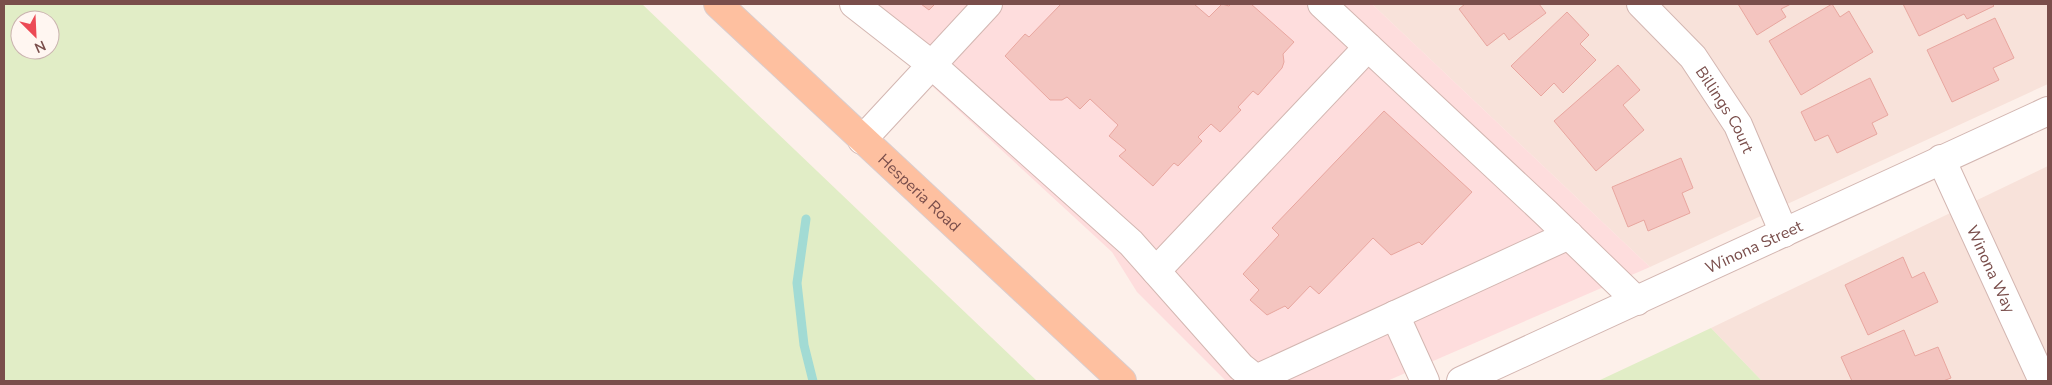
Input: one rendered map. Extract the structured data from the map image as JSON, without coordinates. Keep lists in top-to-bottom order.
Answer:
{
  "streets": {
    "main road": ["Hesperia Road"],
    "street": ["Billings Court", "Winona Street", "Winona Way"]
  },
  "crossings": [
    ["Billings Court", "Winona Street"],
    ["Winona Street", "Winona Way"]
  ],
  "north": "bottom right"
}
